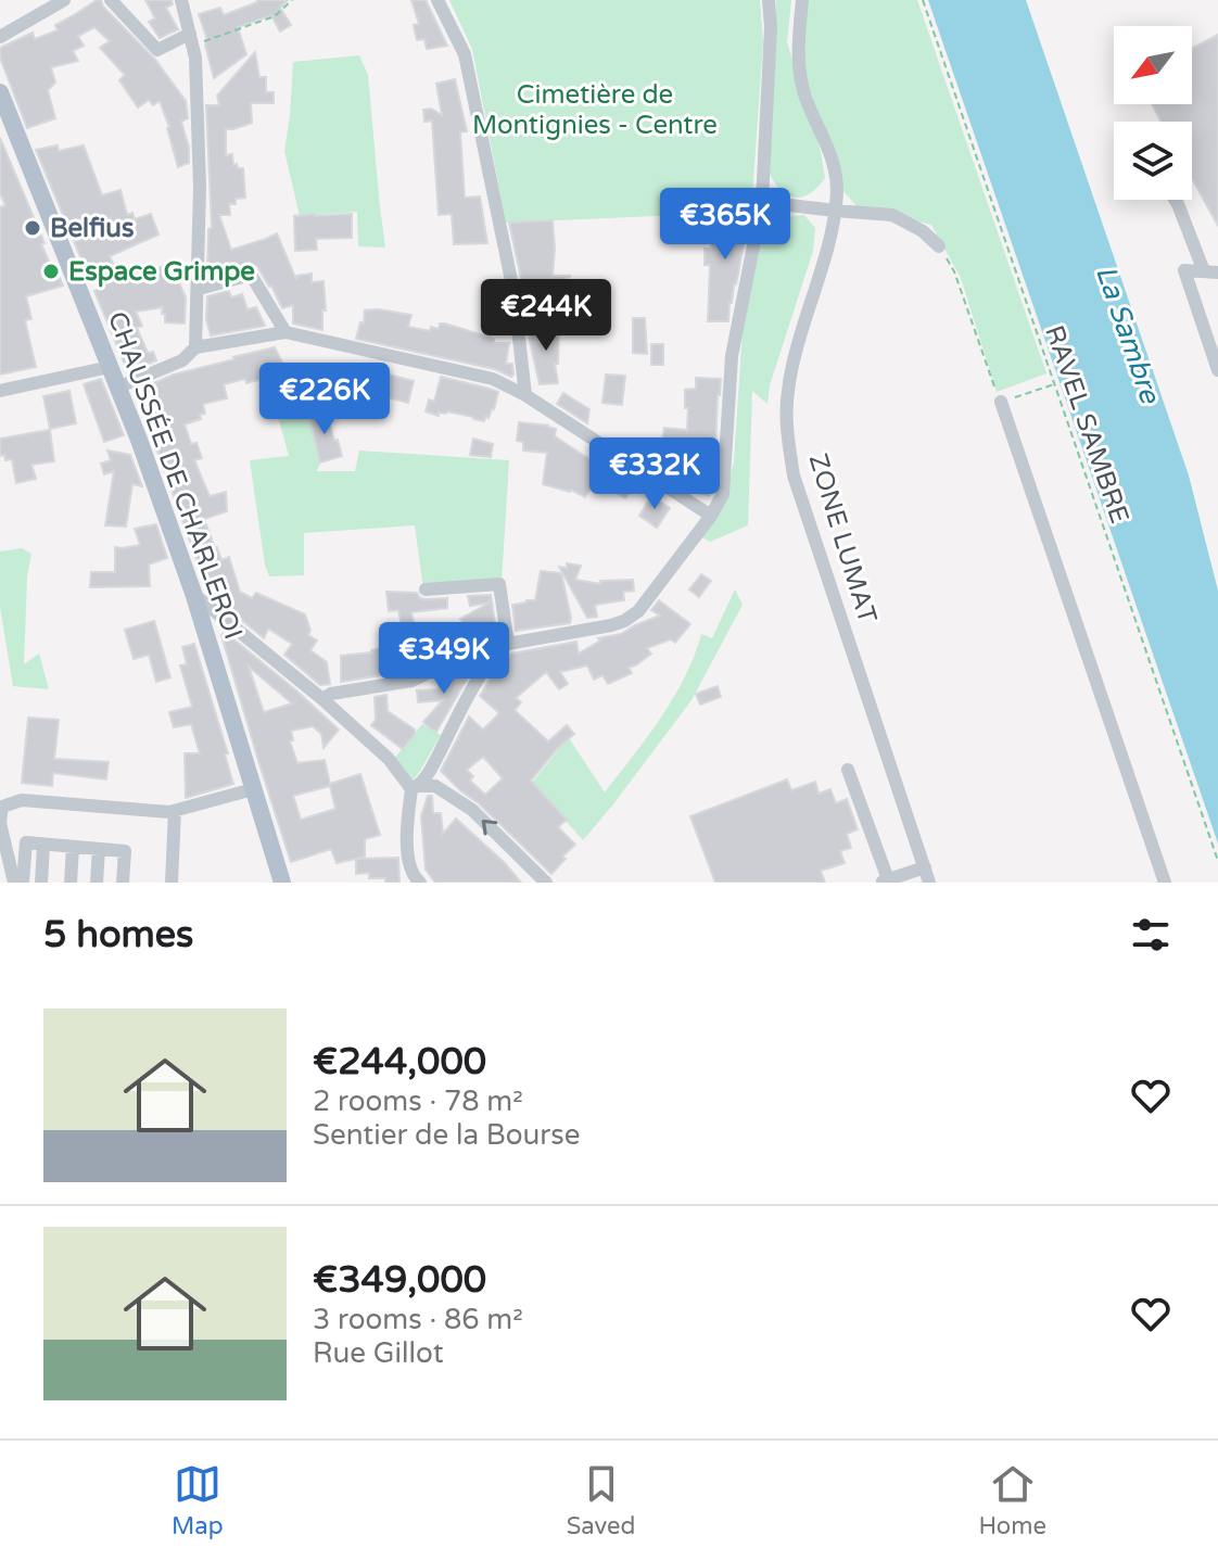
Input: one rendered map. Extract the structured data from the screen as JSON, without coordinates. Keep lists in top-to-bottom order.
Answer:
{
  "streets": {
    "main road": ["CHAUSSÉE DE CHARLEROI"],
    "street": ["ZONE LUMAT"],
    "path": ["RAVEL SAMBRE"]
  },
  "water": ["La Sambre"],
  "parks": ["Cimetière de Montignies - Centre"],
  "places": ["Belfius", "Espace Grimpe"],
  "north": "bottom left",
  "page": {
    "price": [
      "€365K",
      "€244K",
      "€226K",
      "€332K",
      "€349K"
    ],
    "heading": "5 homes",
    "list": [
      {
        "name": "€244,000",
        "note": "2 rooms · 78 m² · Sentier de la Bourse"
      },
      {
        "name": "€349,000",
        "note": "3 rooms · 86 m² · Rue Gillot"
      }
    ],
    "tabs": ["Map", "Saved", "Home"]
  }
}
